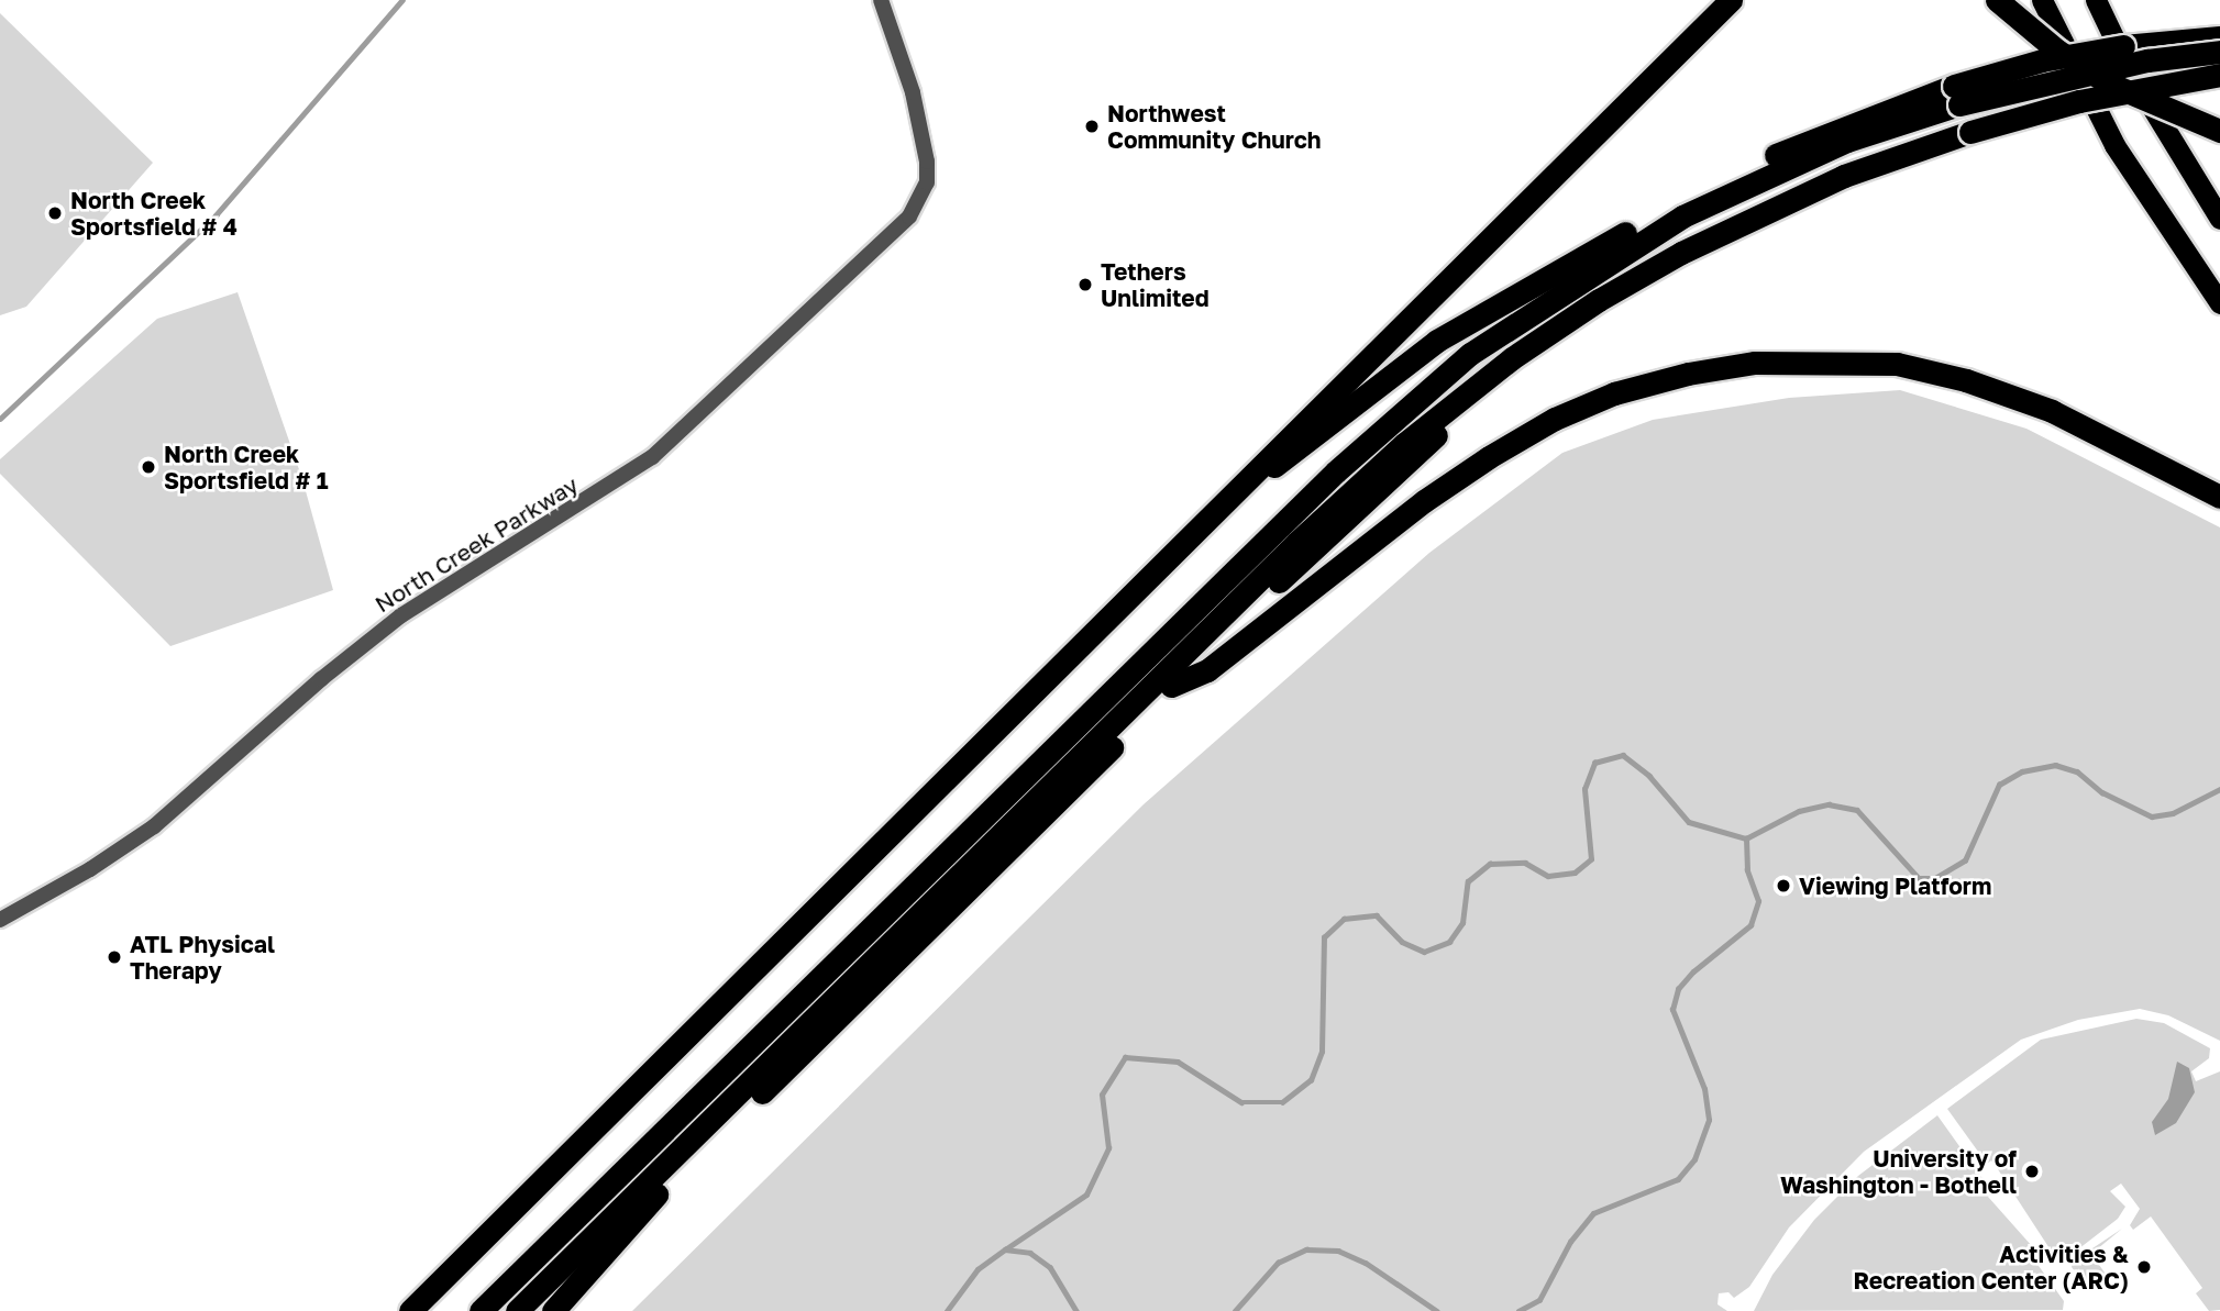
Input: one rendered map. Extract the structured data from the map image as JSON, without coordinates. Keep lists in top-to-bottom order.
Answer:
{
  "streets": {
    "street": ["North Creek Parkway"]
  },
  "places": [
    "Northwest Community Church",
    "North Creek Sportsfield # 4",
    "Tethers Unlimited",
    "North Creek Sportsfield # 1",
    "Viewing Platform",
    "ATL Physical Therapy",
    "University of Washington - Bothell",
    "Activities & Recreation Center (ARC)"
  ]
}
